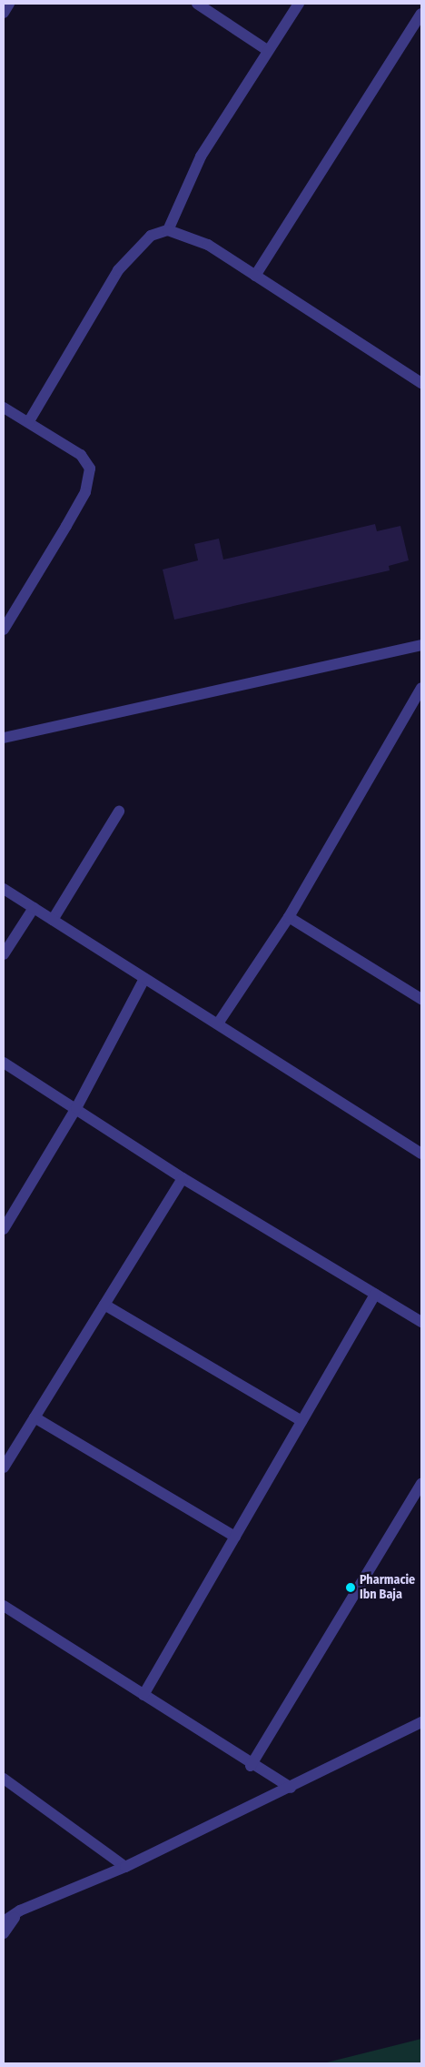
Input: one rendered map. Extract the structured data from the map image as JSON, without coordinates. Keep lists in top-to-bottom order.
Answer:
{
  "places": ["Pharmacie Ibn Baja"]
}
